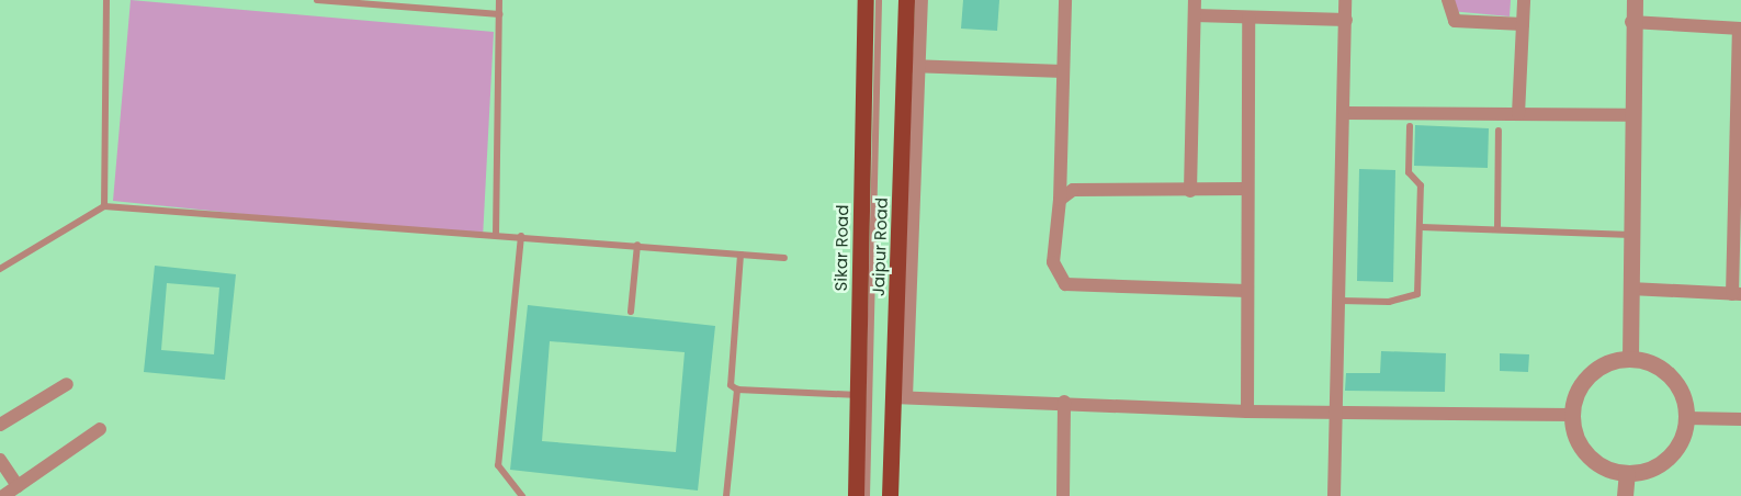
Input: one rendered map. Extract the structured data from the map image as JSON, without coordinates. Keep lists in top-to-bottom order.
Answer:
{
  "streets": {
    "main road": ["Jaipur Road", "Sikar Road"]
  }
}
